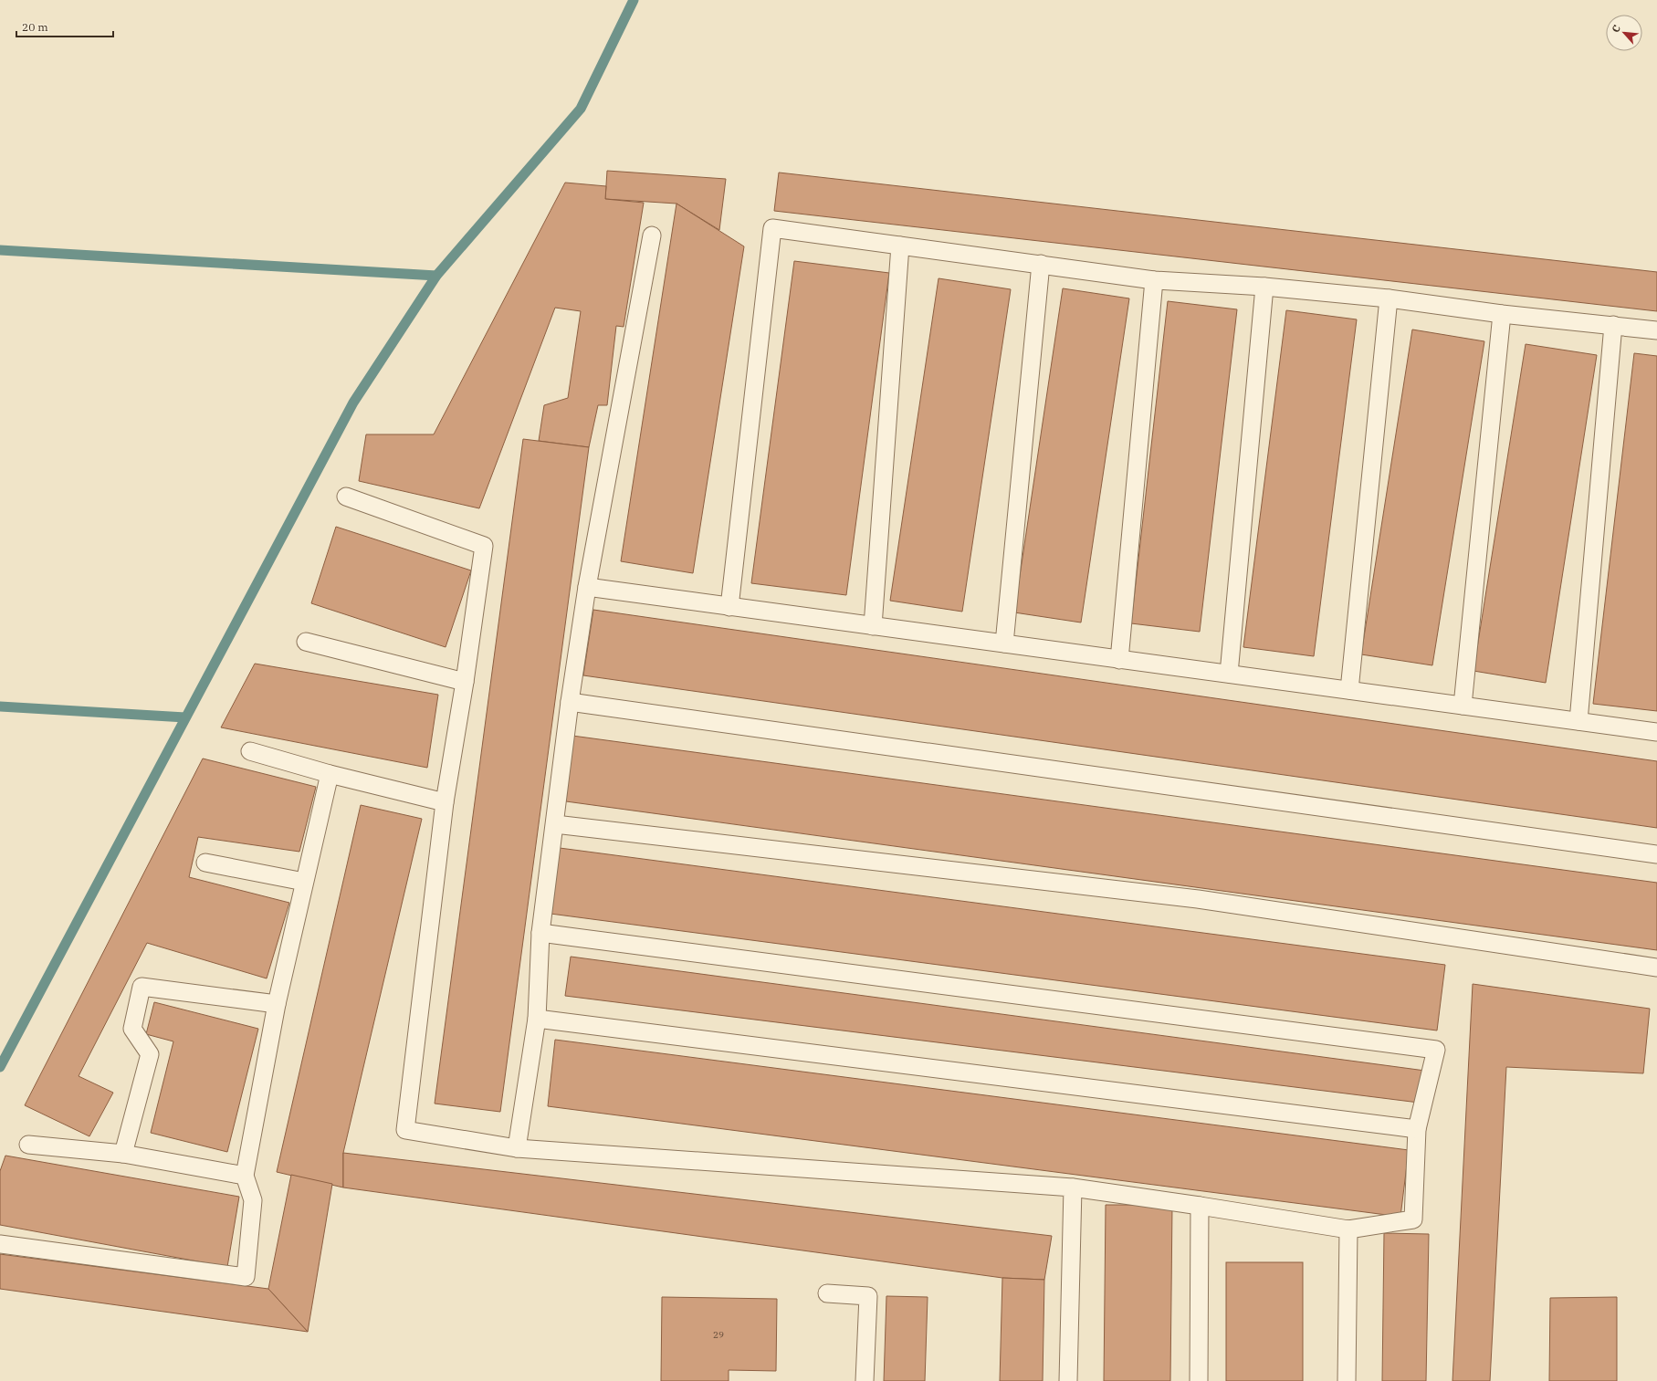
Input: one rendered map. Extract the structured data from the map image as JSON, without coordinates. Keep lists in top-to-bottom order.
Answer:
{
  "house_numbers": ["29"],
  "scale_bar": "20 m",
  "north": "top left"
}
